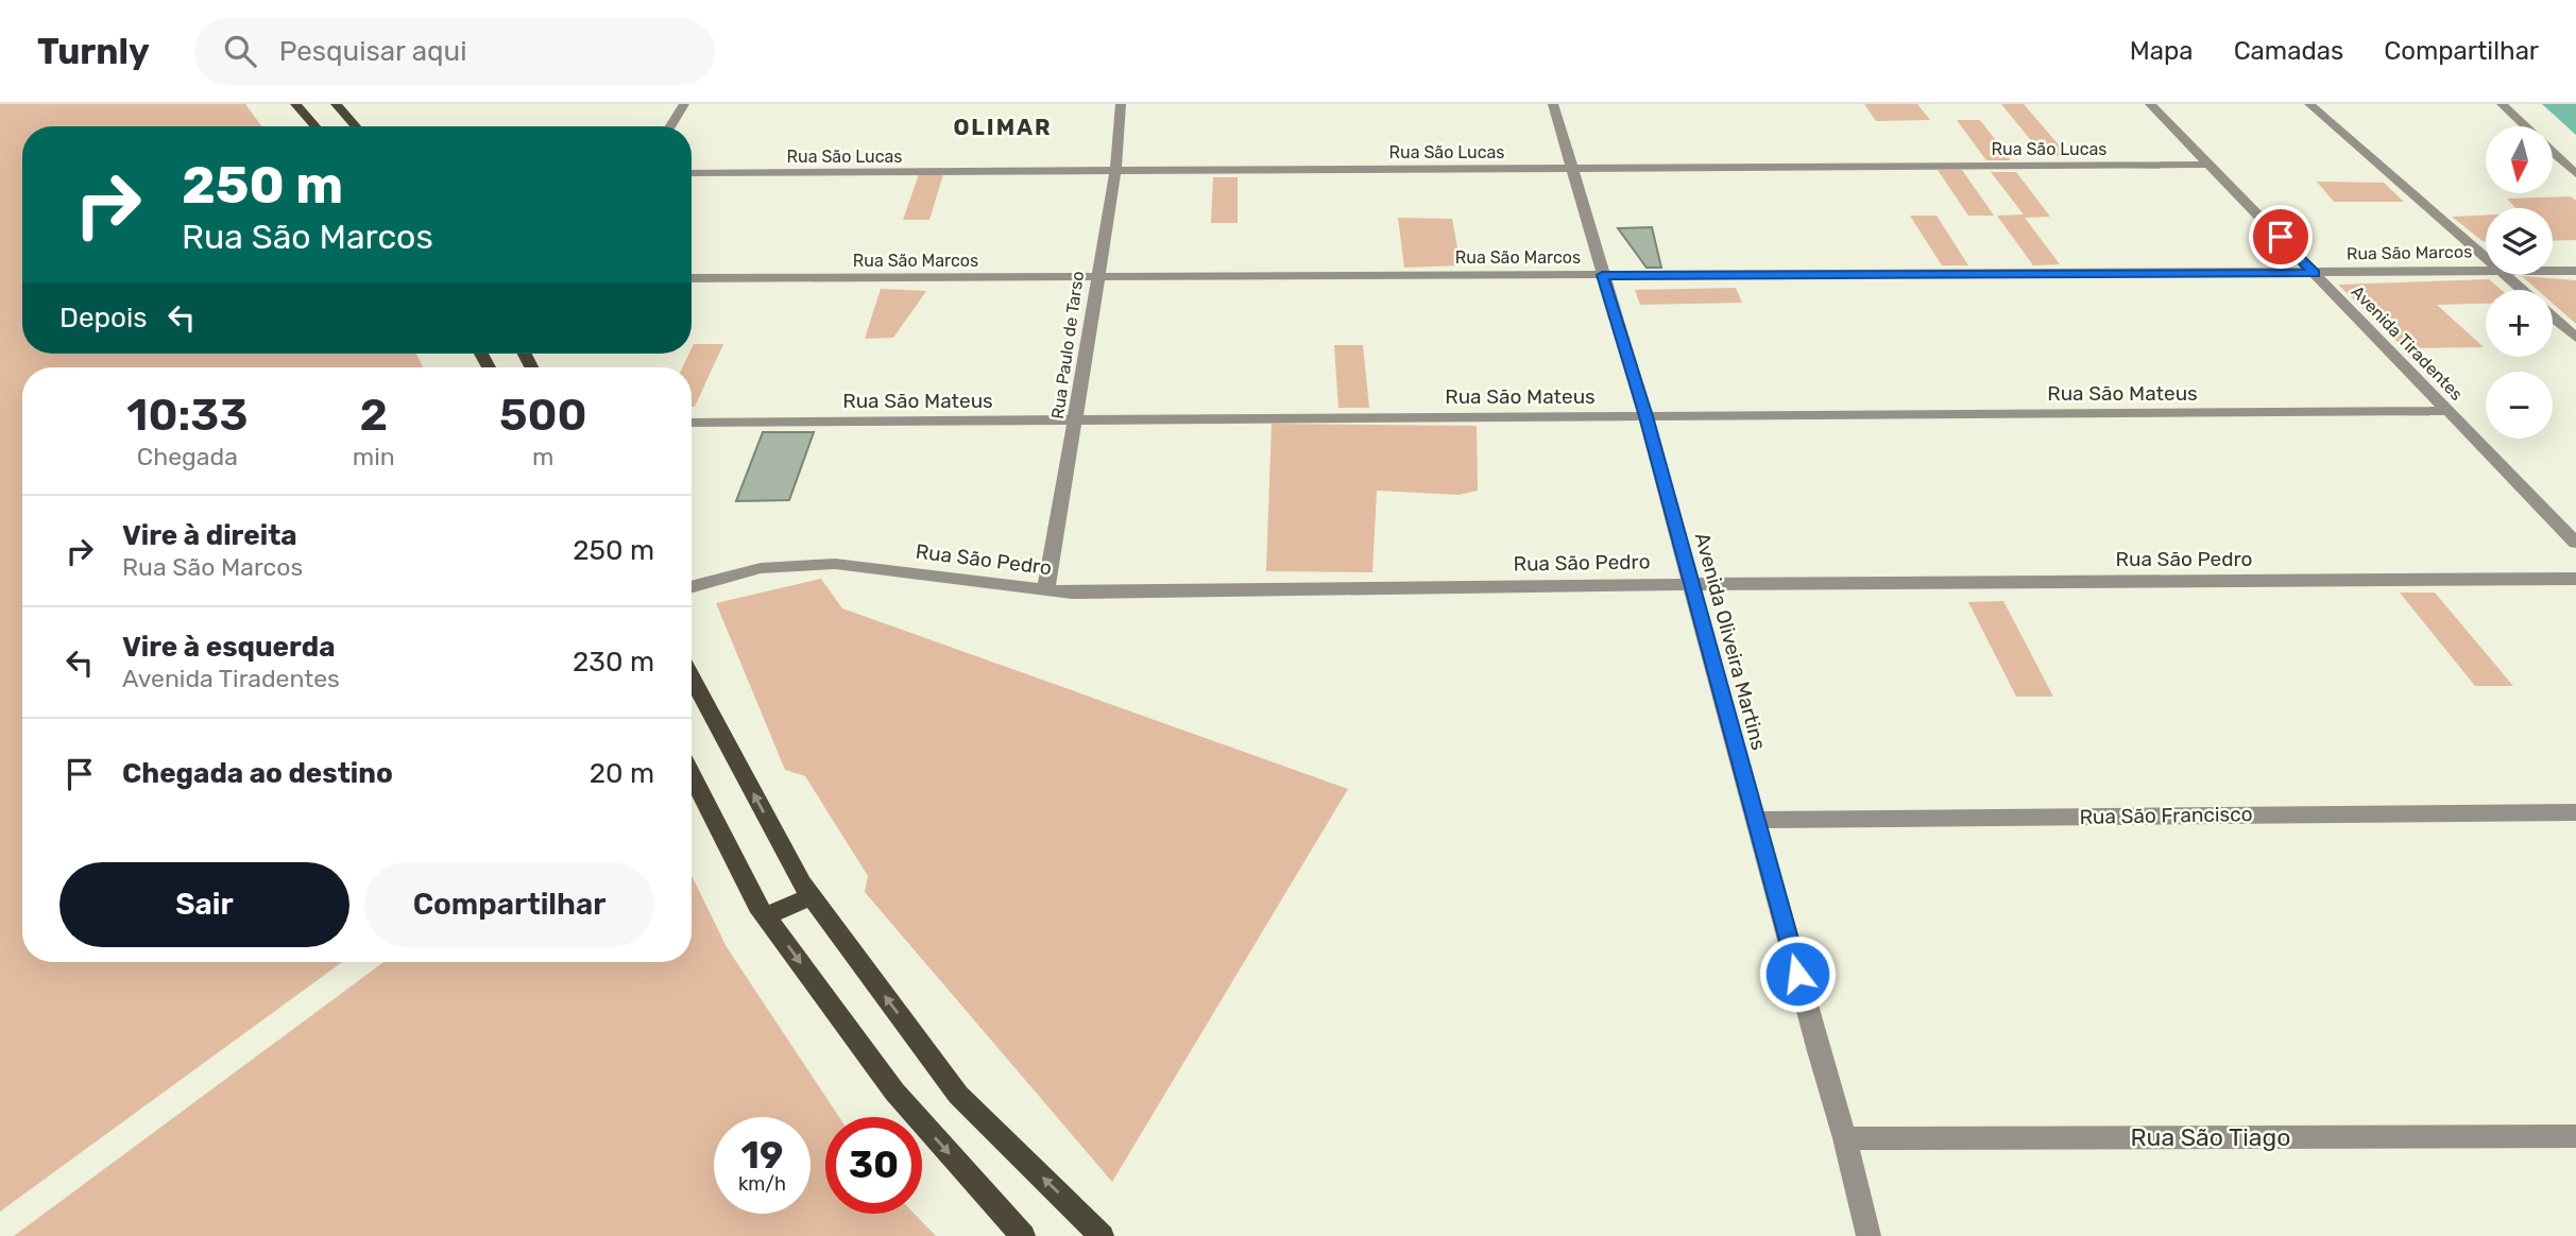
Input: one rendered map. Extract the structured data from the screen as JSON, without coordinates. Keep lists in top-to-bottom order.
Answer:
{
  "streets": {
    "street": [
      "Rua São Lucas",
      "Rua São Marcos",
      "Avenida Tiradentes",
      "Rua Paulo de Tarso",
      "Rua São Mateus",
      "Rua São Pedro",
      "Avenida Oliveira Martins",
      "Rua São Francisco",
      "Rua São Tiago"
    ]
  },
  "crossings": [
    ["Rua São Lucas", "Avenida Tiradentes"],
    ["Rua São Lucas", "Rua Paulo de Tarso"],
    ["Rua São Lucas", "Avenida Oliveira Martins"],
    ["Rua São Marcos", "Avenida Tiradentes"],
    ["Rua São Marcos", "Rua Paulo de Tarso"],
    ["Rua São Marcos", "Avenida Oliveira Martins"],
    ["Avenida Tiradentes", "Rua São Mateus"],
    ["Rua Paulo de Tarso", "Rua São Mateus"],
    ["Rua Paulo de Tarso", "Rua São Pedro"],
    ["Rua São Mateus", "Avenida Oliveira Martins"],
    ["Rua São Pedro", "Avenida Oliveira Martins"],
    ["Avenida Oliveira Martins", "Rua São Francisco"],
    ["Avenida Oliveira Martins", "Rua São Tiago"]
  ],
  "districts": ["OLIMAR"],
  "north": "bottom",
  "page": {
    "header": "Turnly",
    "search": "Pesquisar aqui",
    "nav": ["Mapa", "Camadas", "Compartilhar"],
    "map_buttons": ["+", "−"],
    "turn": ["250 m", "Rua São Marcos"],
    "then": "Depois",
    "eta": [
      "10:33",
      "Chegada",
      "2",
      "min",
      "500",
      "m"
    ],
    "list": [
      {
        "name": "Vire à direita",
        "note": "Rua São Marcos",
        "value": "250 m"
      },
      {
        "name": "Vire à esquerda",
        "note": "Avenida Tiradentes",
        "value": "230 m"
      },
      {
        "name": "Chegada ao destino",
        "value": "20 m"
      }
    ],
    "buttons": ["Sair", "Compartilhar"],
    "speed": "19 km/h",
    "limit": "30"
  }
}
